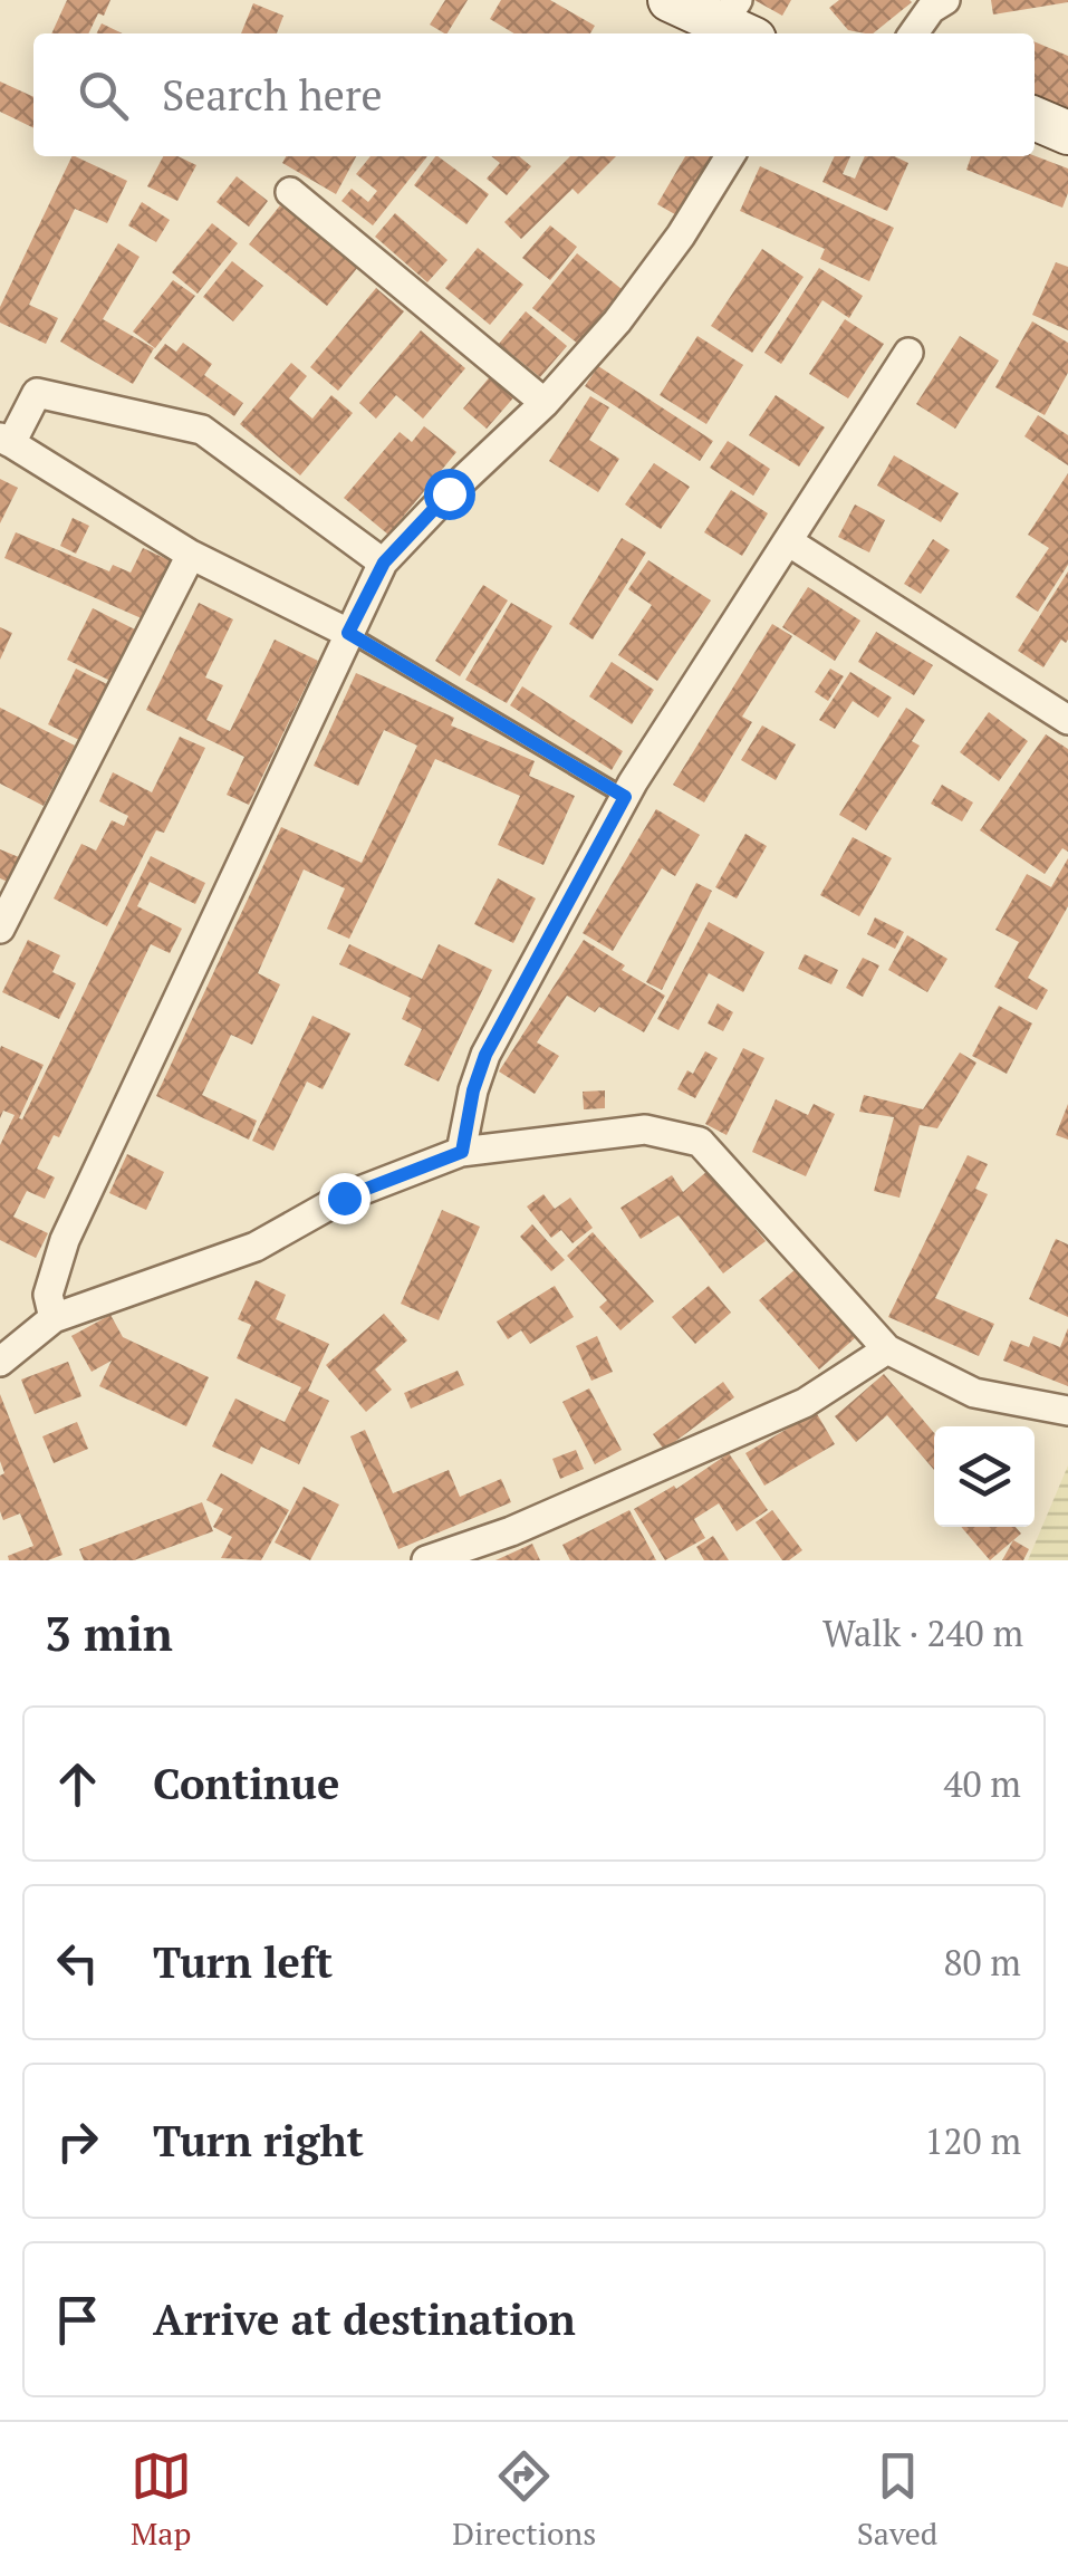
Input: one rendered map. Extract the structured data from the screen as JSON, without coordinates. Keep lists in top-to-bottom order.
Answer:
{
  "page": {
    "search": "Search here",
    "heading": ["3 min", "Walk · 240 m"],
    "list": [
      ["Continue", "40 m"],
      ["Turn left", "80 m"],
      ["Turn right", "120 m"],
      "Arrive at destination"
    ],
    "nav": ["Map", "Directions", "Saved"]
  }
}
